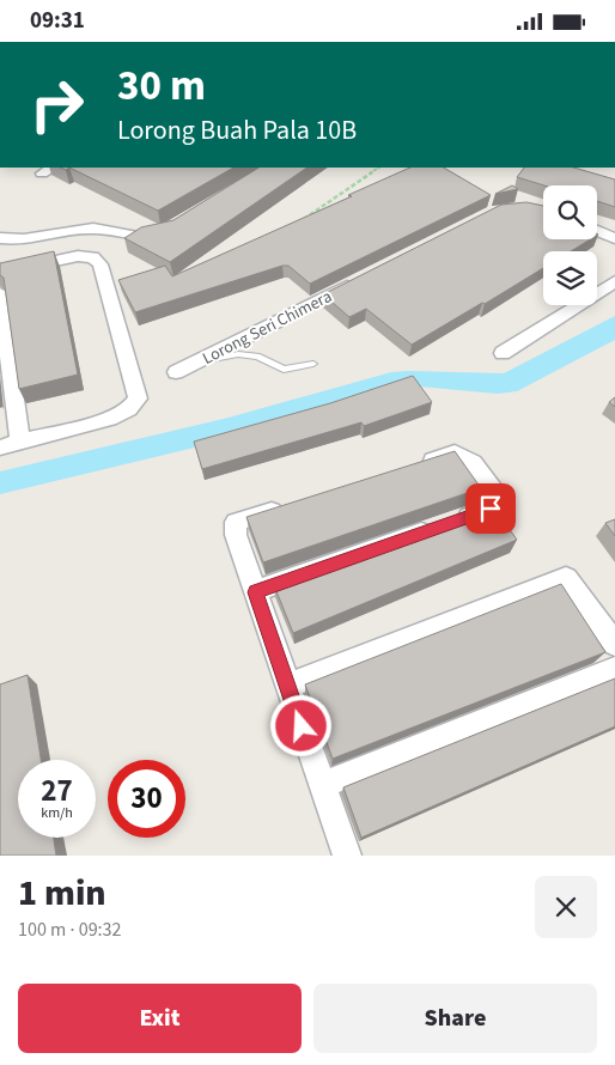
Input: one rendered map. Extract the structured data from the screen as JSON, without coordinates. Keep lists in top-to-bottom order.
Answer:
{
  "streets": {
    "street": ["Lorong Seri Chimera"]
  },
  "page": {
    "status": "09:31",
    "turn": ["30 m", "Lorong Buah Pala 10B"],
    "speed": "27 km/h",
    "limit": "30",
    "heading": ["1 min", "100 m · 09:32"],
    "buttons": ["Exit", "Share"]
  }
}
